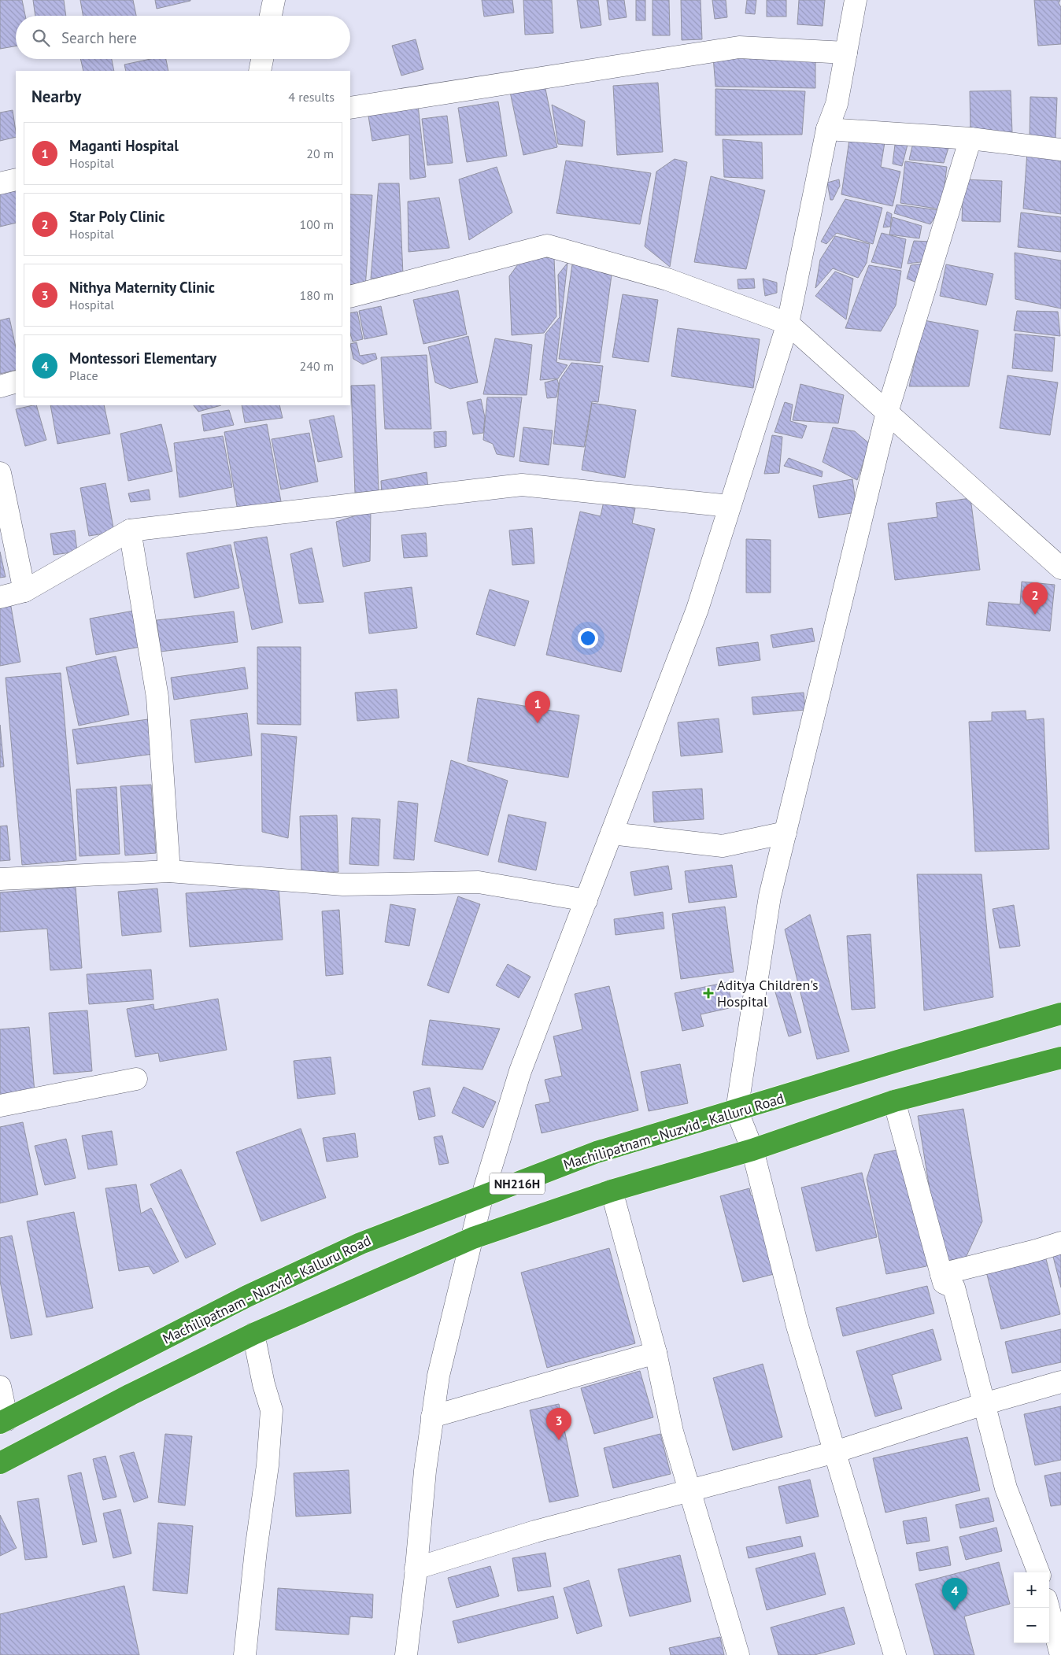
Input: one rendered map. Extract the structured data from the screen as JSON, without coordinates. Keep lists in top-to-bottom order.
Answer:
{
  "streets": {
    "highway": ["Machilipatnam - Nuzvid - Kalluru Road", "NH216H"]
  },
  "places": {
    "health": ["Aditya Children's Hospital"]
  },
  "page": {
    "search": "Search here",
    "heading": ["Nearby", "4 results"],
    "list": [
      {
        "mark": "1",
        "name": "Maganti Hospital",
        "note": "Hospital",
        "value": "20 m"
      },
      {
        "mark": "2",
        "name": "Star Poly Clinic",
        "note": "Hospital",
        "value": "100 m"
      },
      {
        "mark": "3",
        "name": "Nithya Maternity Clinic",
        "note": "Hospital",
        "value": "180 m"
      },
      {
        "mark": "4",
        "name": "Montessori Elementary",
        "note": "Place",
        "value": "240 m"
      }
    ],
    "pins": [
      "2",
      "1",
      "3",
      "4"
    ],
    "map_buttons": ["+", "−"]
  }
}
